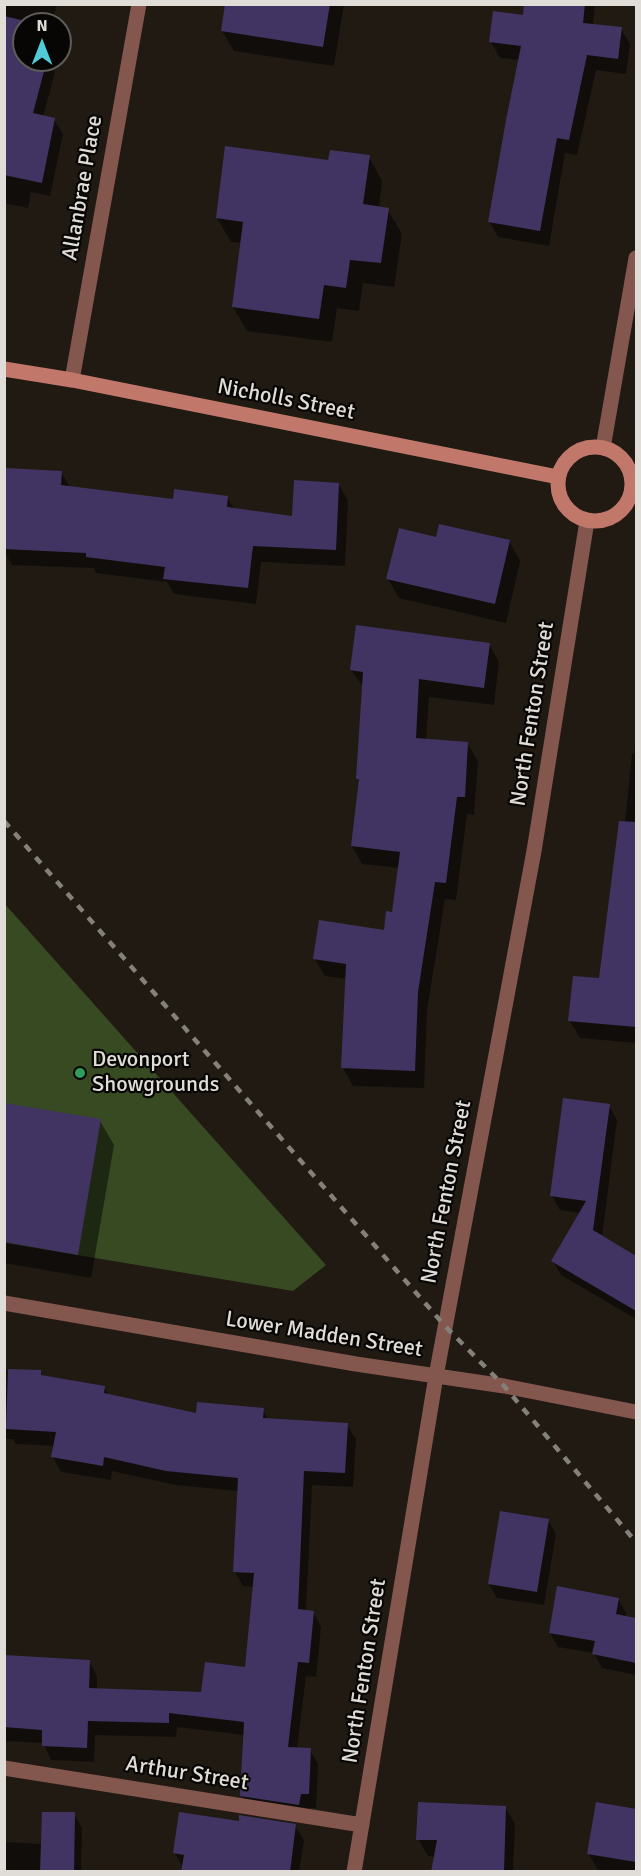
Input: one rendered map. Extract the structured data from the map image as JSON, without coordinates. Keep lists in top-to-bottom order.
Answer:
{
  "streets": {
    "street": [
      "Allanbrae Place",
      "Nicholls Street",
      "North Fenton Street",
      "Lower Madden Street",
      "Arthur Street"
    ]
  },
  "crossings": [
    ["Allanbrae Place", "Nicholls Street"],
    ["Nicholls Street", "North Fenton Street"],
    ["North Fenton Street", "Lower Madden Street"],
    ["North Fenton Street", "Arthur Street"]
  ],
  "places": ["Devonport Showgrounds"],
  "north": "top"
}
